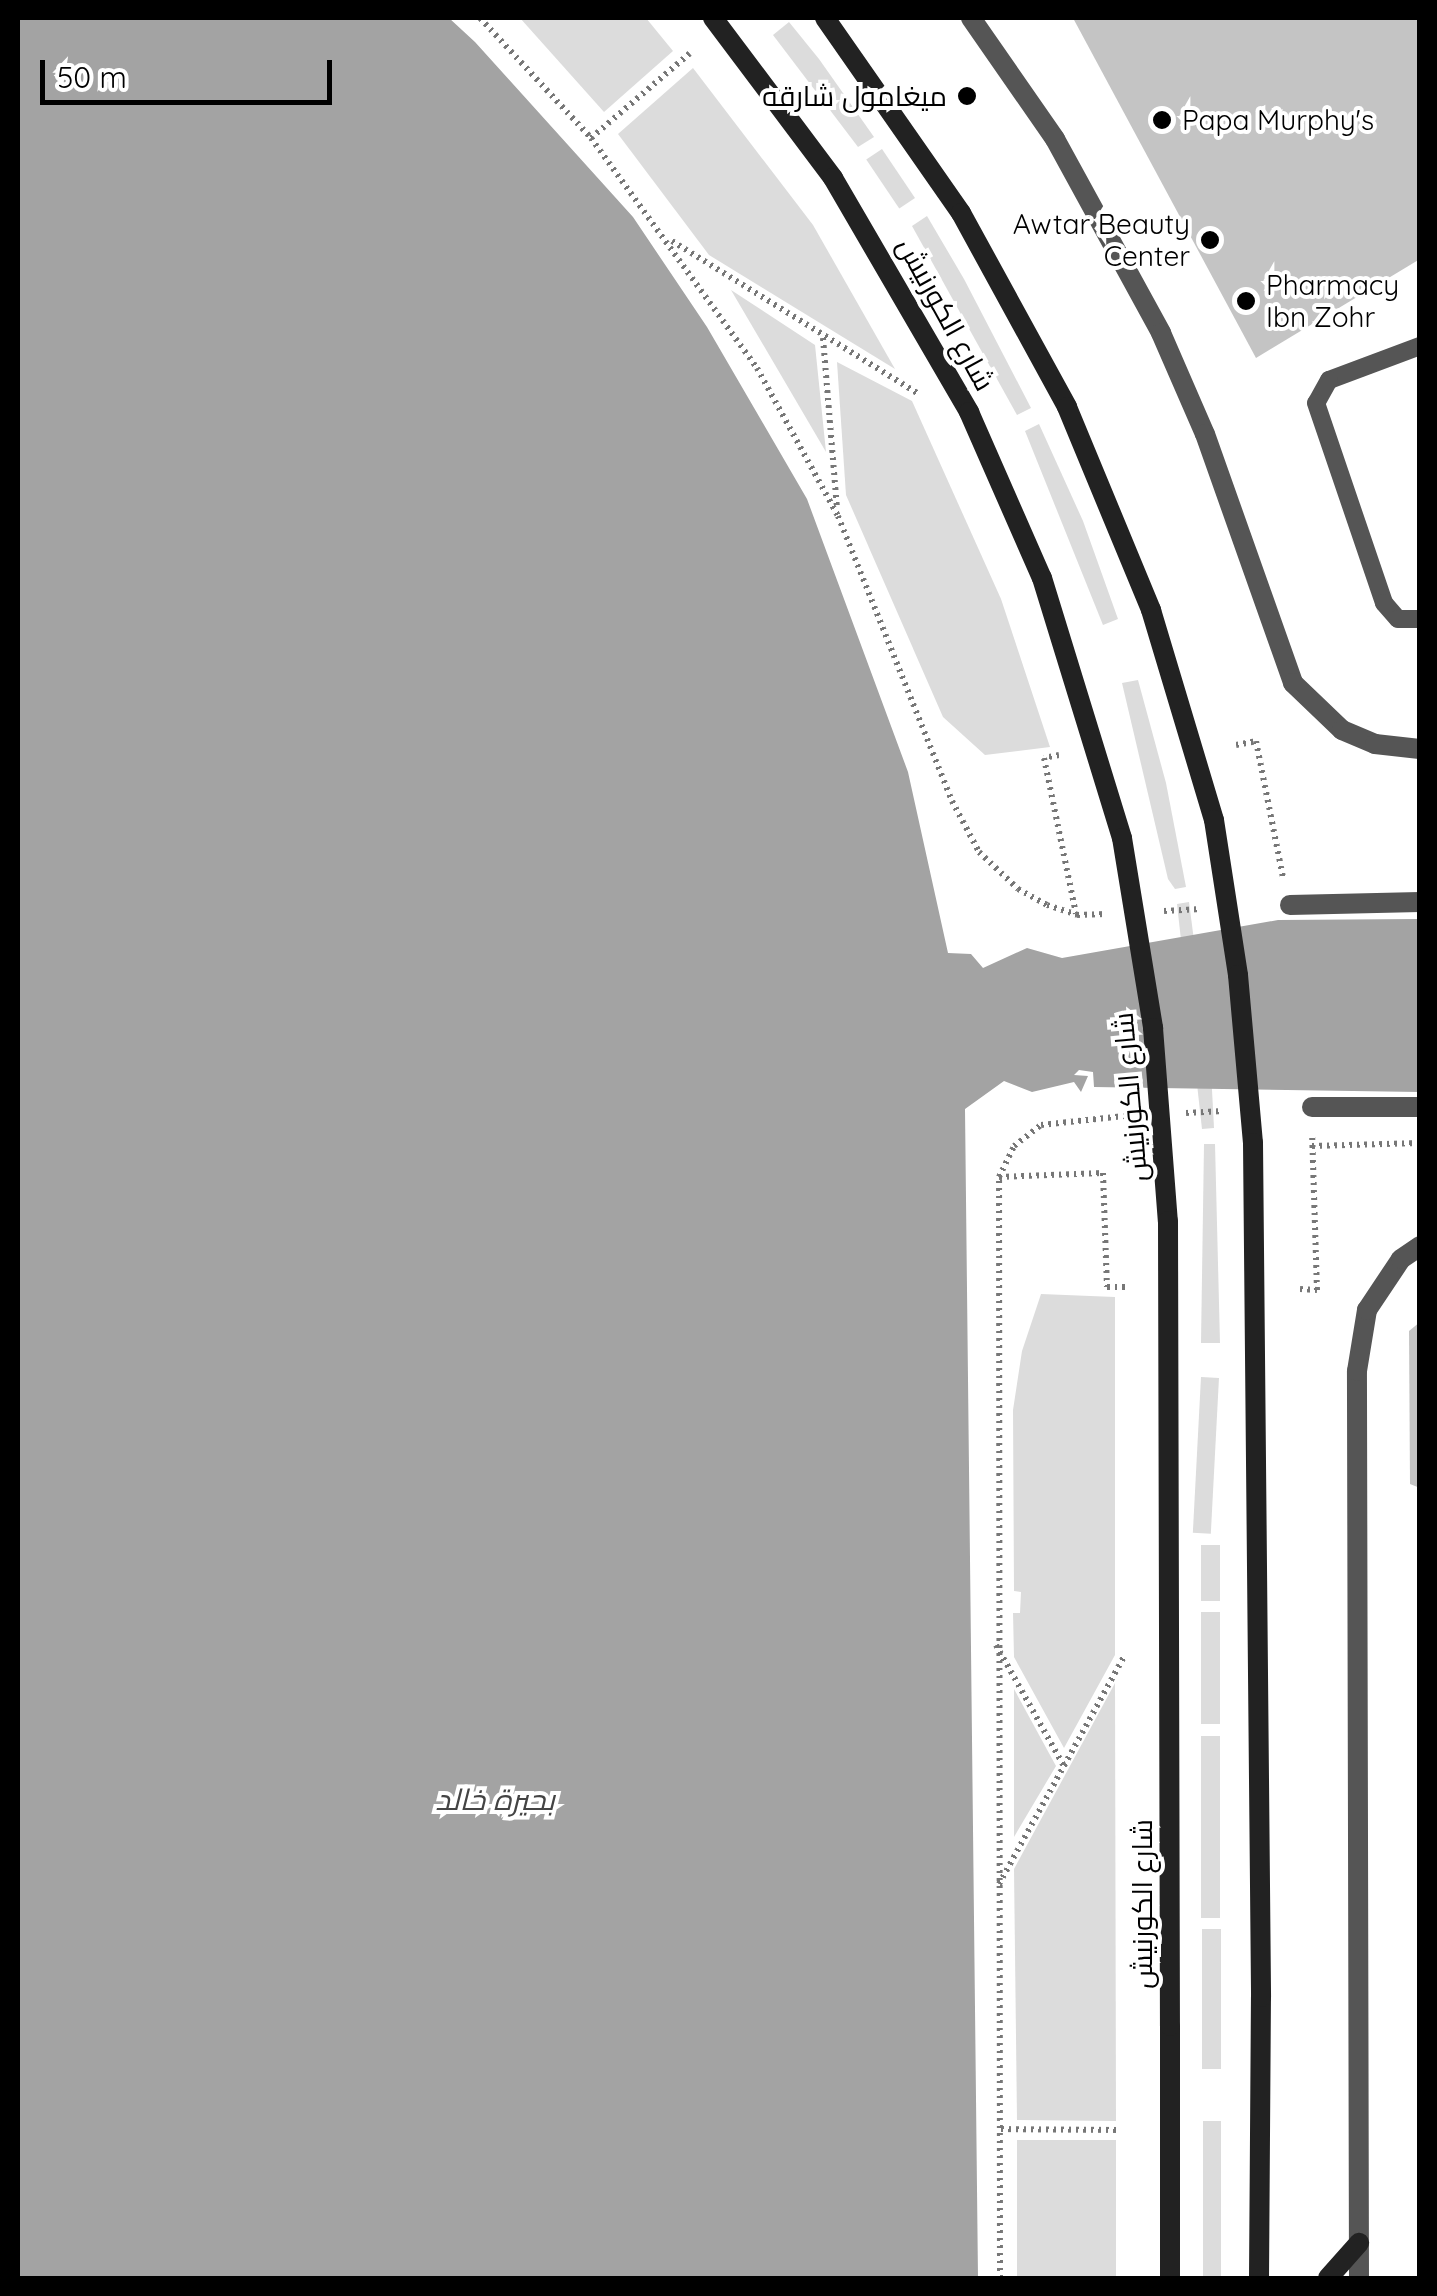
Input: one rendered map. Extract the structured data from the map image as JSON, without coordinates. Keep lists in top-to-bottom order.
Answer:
{
  "streets": {
    "main road": ["شارع الكورنيش"]
  },
  "water": ["بحيرة خالد"],
  "places": [
    "ميغامول شارقه",
    "Papa Murphy's",
    "Awtar Beauty Center",
    "Pharmacy Ibn Zohr"
  ],
  "scale_bar": "50 m"
}
